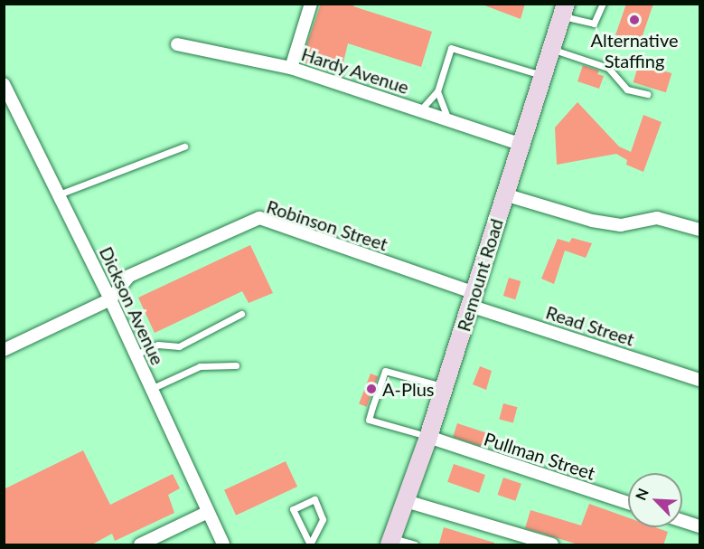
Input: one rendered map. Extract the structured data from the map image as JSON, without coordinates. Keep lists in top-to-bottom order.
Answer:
{
  "streets": {
    "main road": ["Remount Road"],
    "street": [
      "Hardy Avenue",
      "Robinson Street",
      "Dickson Avenue",
      "Read Street",
      "Pullman Street"
    ]
  },
  "crossings": [
    ["Hardy Avenue", "Remount Road"],
    ["Robinson Street", "Remount Road"],
    ["Robinson Street", "Dickson Avenue"],
    ["Robinson Street", "Read Street"],
    ["Remount Road", "Read Street"],
    ["Remount Road", "Pullman Street"]
  ],
  "places": ["Alternative Staffing", "A-Plus"],
  "north": "top left"
}
